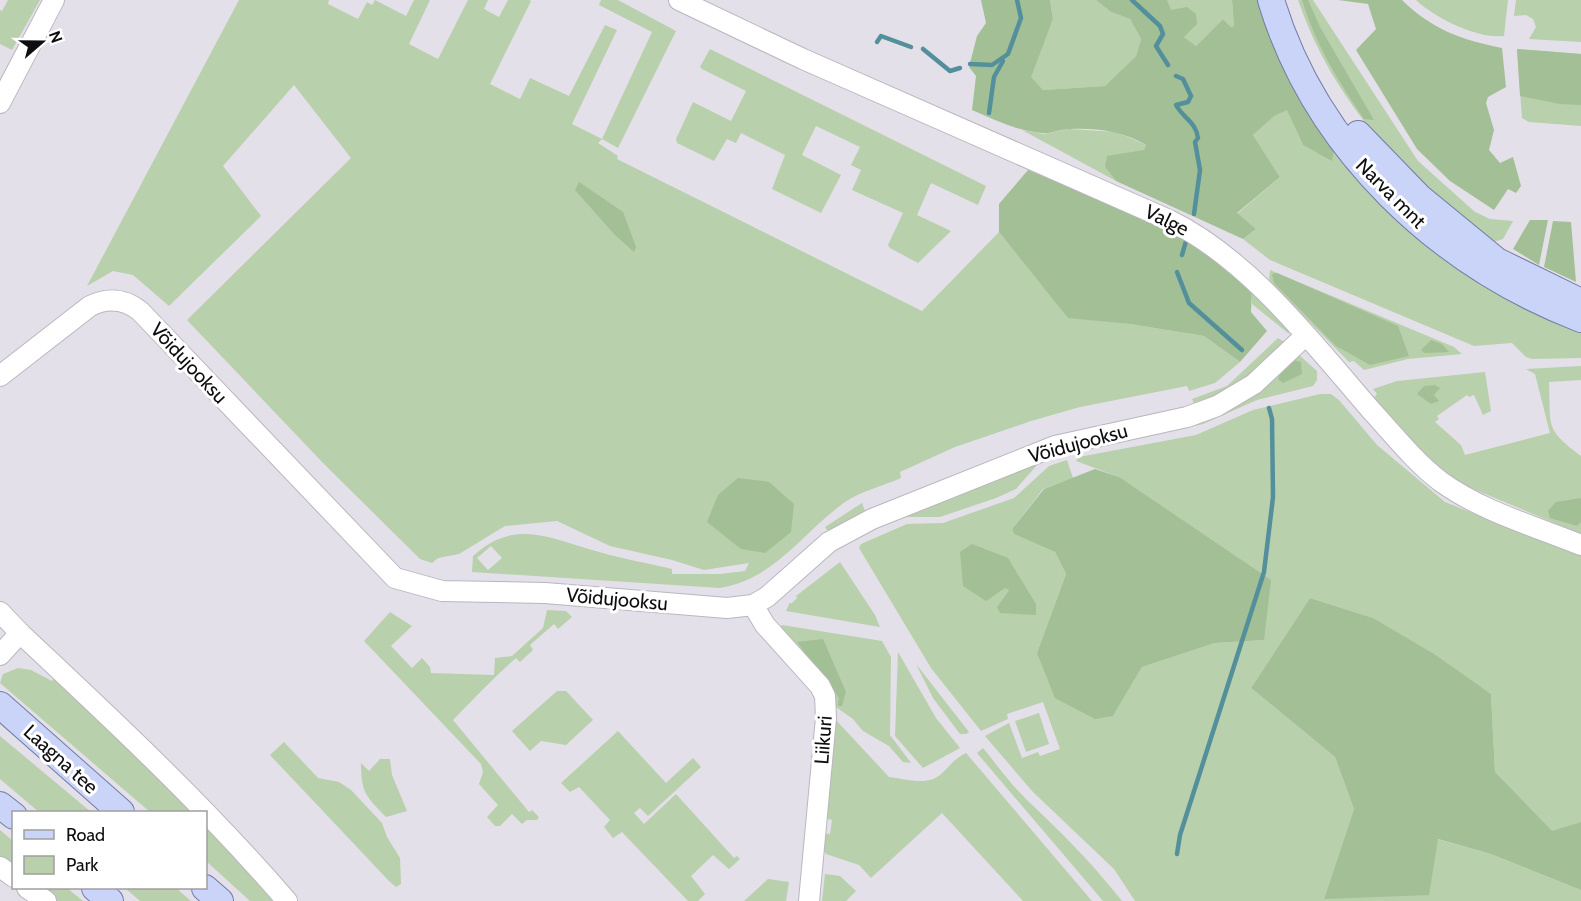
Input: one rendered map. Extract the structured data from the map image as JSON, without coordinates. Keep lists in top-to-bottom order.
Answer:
{
  "streets": {
    "main road": ["Narva mnt", "Laagna tee"],
    "street": ["Valge", "Võidujooksu", "Liikuri"]
  },
  "crossings": [
    ["Valge", "Võidujooksu"],
    ["Võidujooksu", "Liikuri"]
  ],
  "legend": ["Road", "Park"],
  "north": "right"
}
